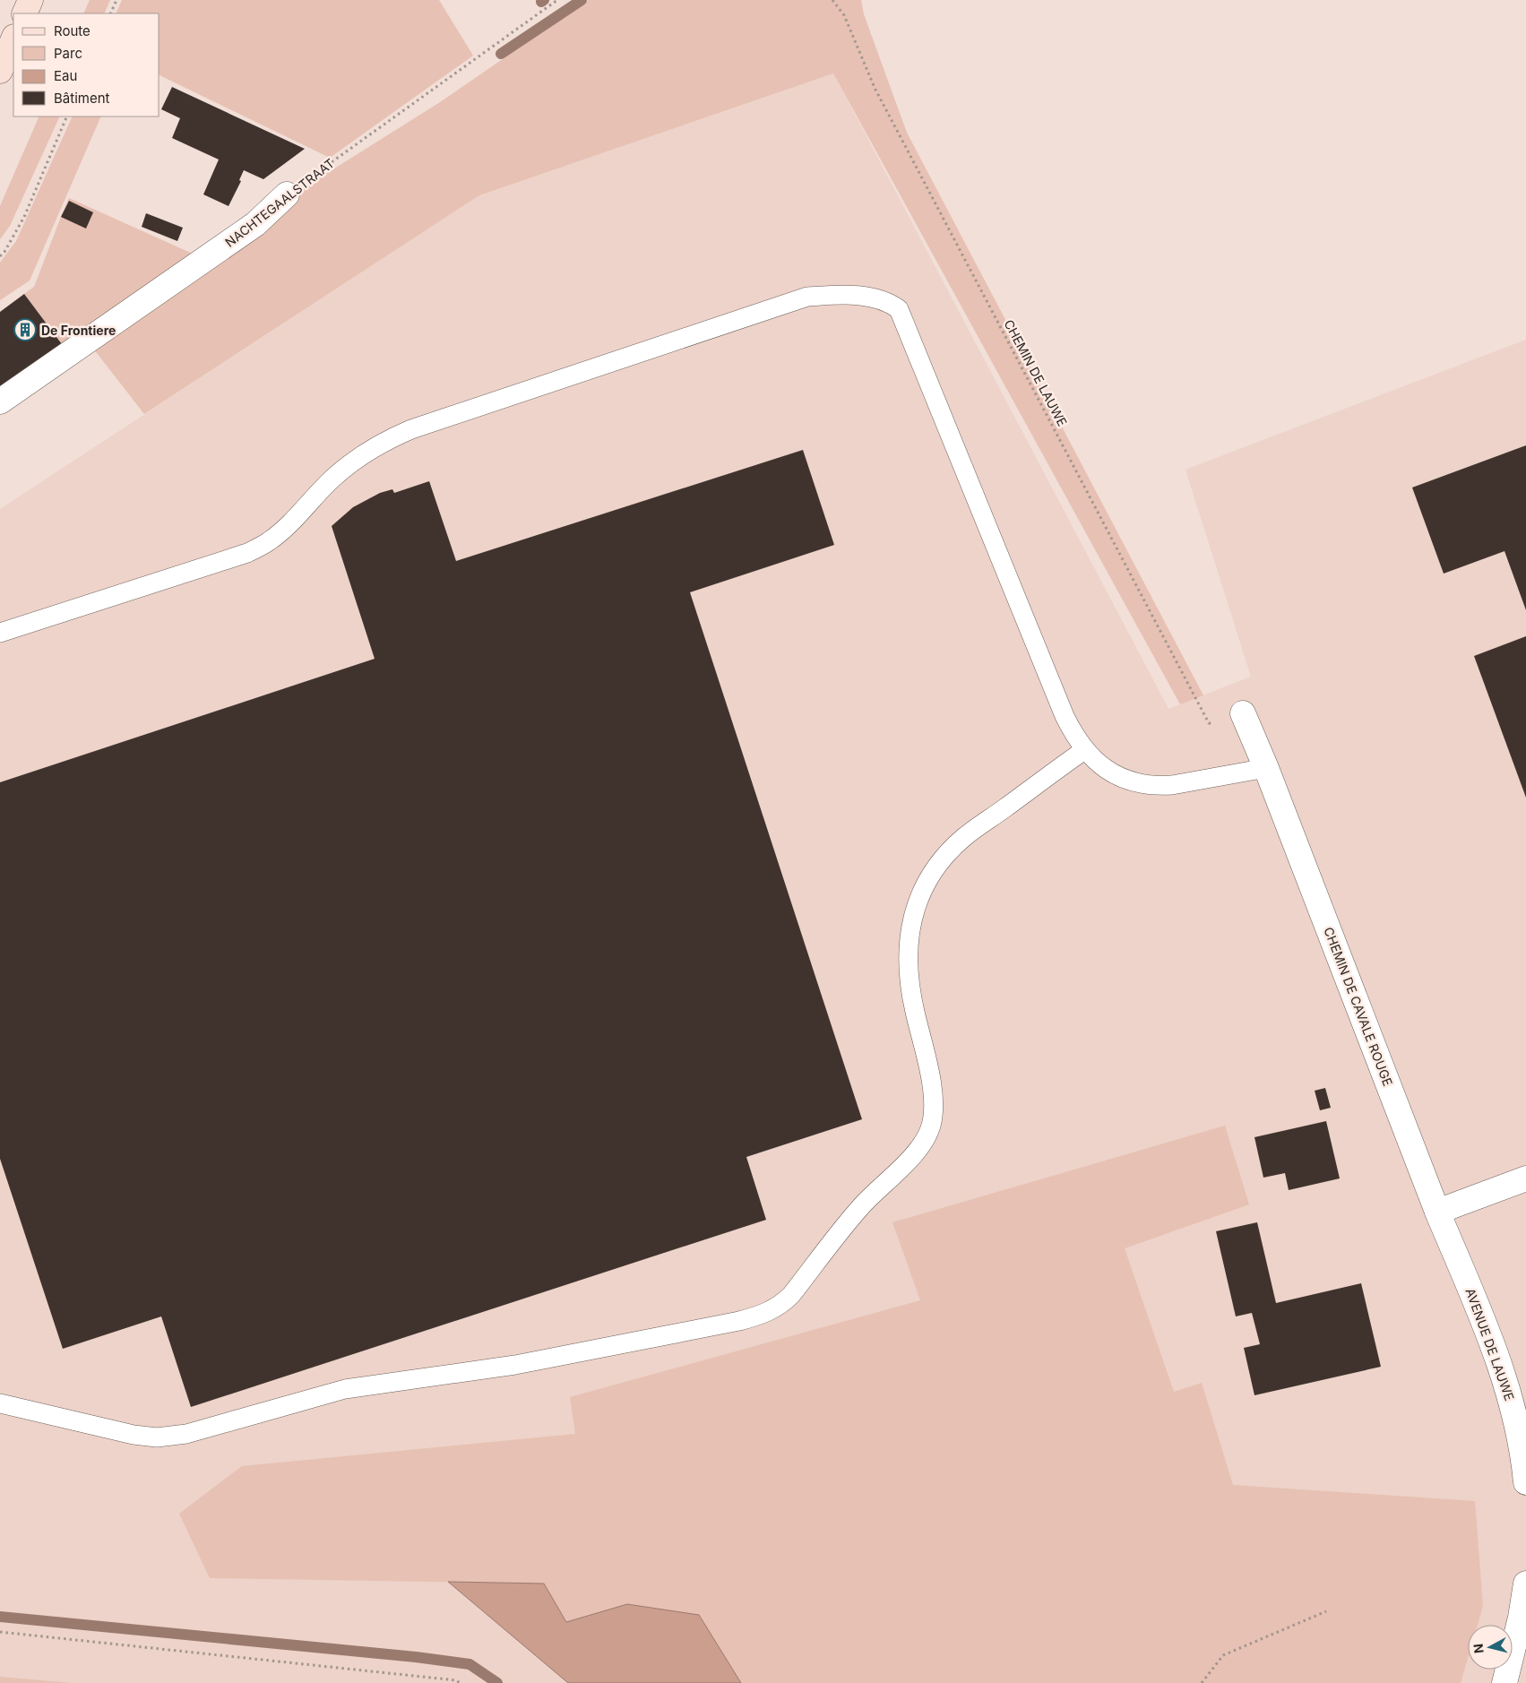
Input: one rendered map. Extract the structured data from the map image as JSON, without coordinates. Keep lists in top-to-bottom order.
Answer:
{
  "streets": {
    "street": ["NACHTEGAALSTRAAT", "CHEMIN DE CAVALE ROUGE", "AVENUE DE LAUWE"],
    "path": ["CHEMIN DE LAUWE"]
  },
  "crossings": [
    ["CHEMIN DE LAUWE", "CHEMIN DE CAVALE ROUGE"],
    ["CHEMIN DE CAVALE ROUGE", "AVENUE DE LAUWE"]
  ],
  "places": {
    "building": ["De Frontiere"]
  },
  "legend": [
    "Route",
    "Parc",
    "Eau",
    "Bâtiment"
  ],
  "north": "left"
}
